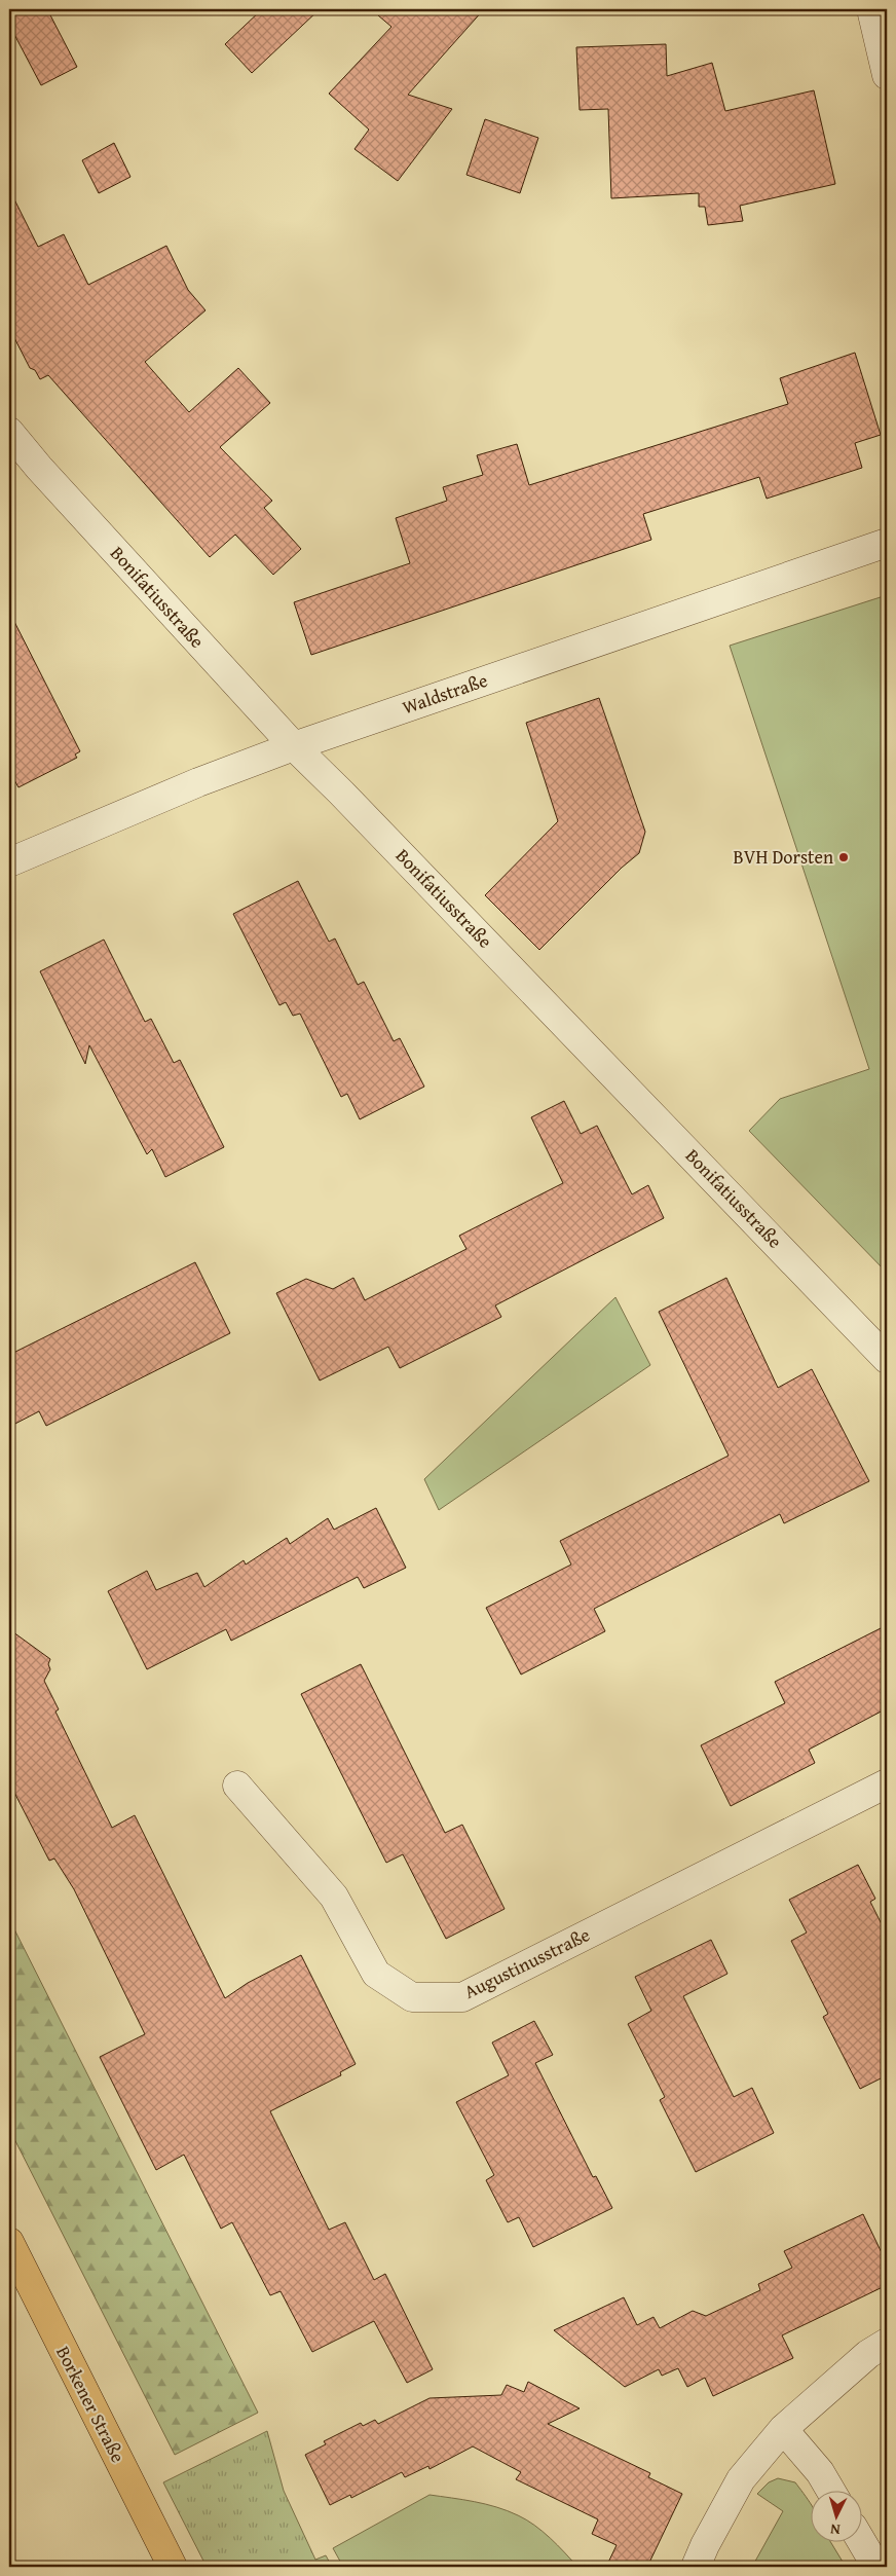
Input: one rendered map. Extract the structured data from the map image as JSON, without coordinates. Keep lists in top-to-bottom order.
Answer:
{
  "streets": {
    "main road": ["Borkener Straße"],
    "street": ["Bonifatiusstraße", "Waldstraße", "Augustinusstraße"]
  },
  "crossings": [
    ["Bonifatiusstraße", "Waldstraße"]
  ],
  "places": ["BVH Dorsten"],
  "north": "bottom"
}
